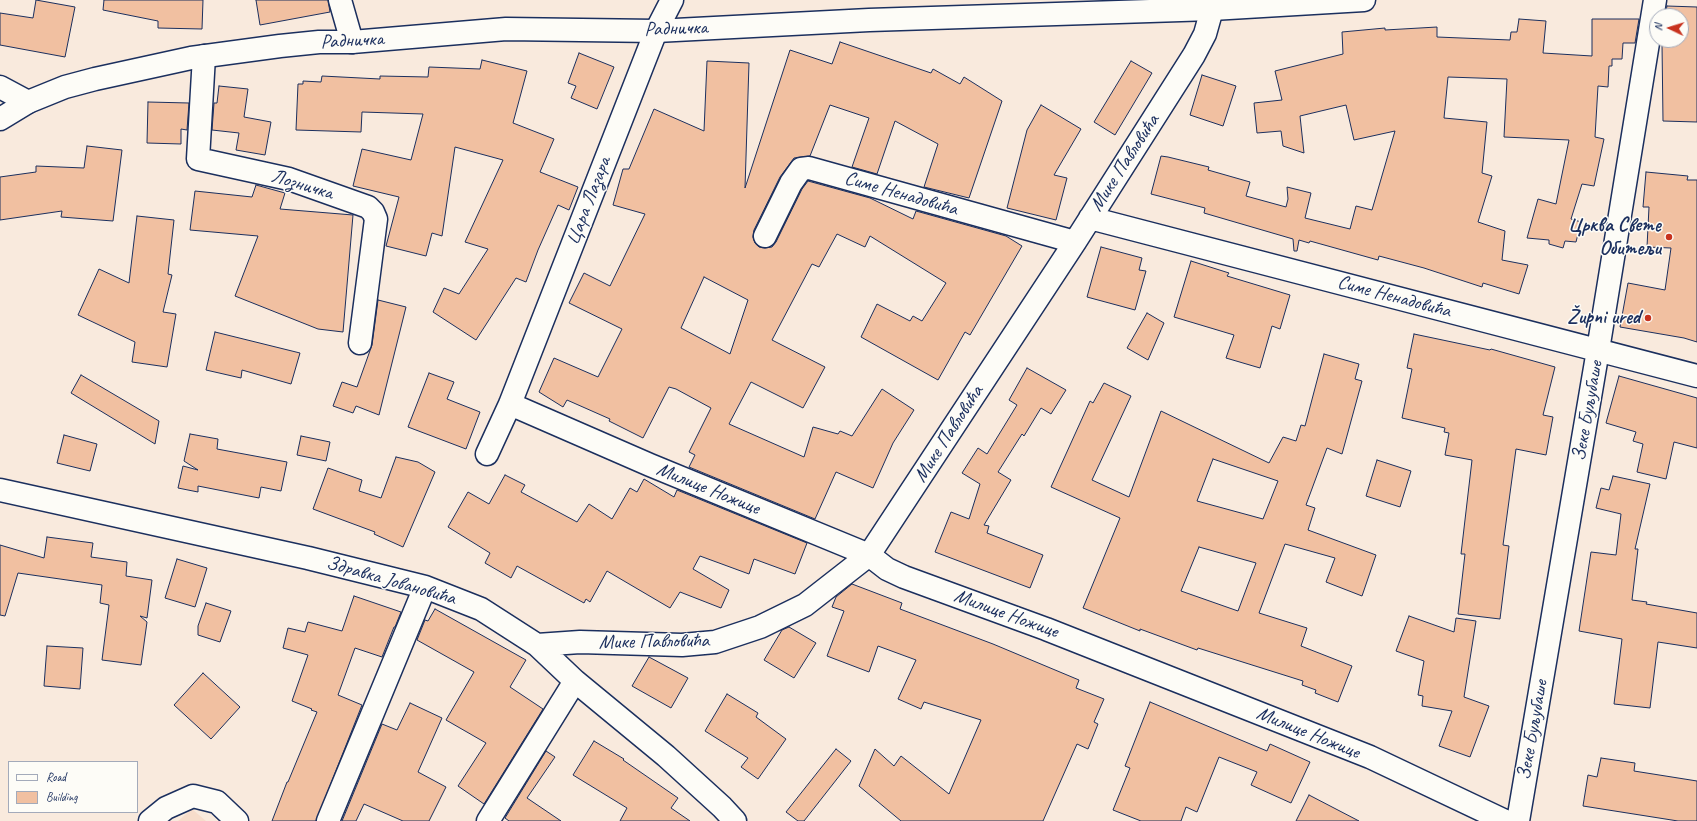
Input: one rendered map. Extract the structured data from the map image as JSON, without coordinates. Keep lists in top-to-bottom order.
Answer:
{
  "streets": {
    "street": [
      "Радничка",
      "Мике Павловића",
      "Лозничка",
      "Симе Ненадовића",
      "Цара Лазара",
      "Зеке Буљубаше",
      "Милице Ножице",
      "Здравка Јовановића"
    ]
  },
  "crossings": [
    ["Радничка", "Мике Павловића"],
    ["Радничка", "Лозничка"],
    ["Радничка", "Цара Лазара"],
    ["Мике Павловића", "Симе Ненадовића"],
    ["Мике Павловића", "Милице Ножице"],
    ["Мике Павловића", "Здравка Јовановића"],
    ["Симе Ненадовића", "Зеке Буљубаше"],
    ["Цара Лазара", "Милице Ножице"]
  ],
  "places": ["Црква Свете Обитељи", "Župni ured"],
  "legend": ["Road", "Building"],
  "north": "left"
}
